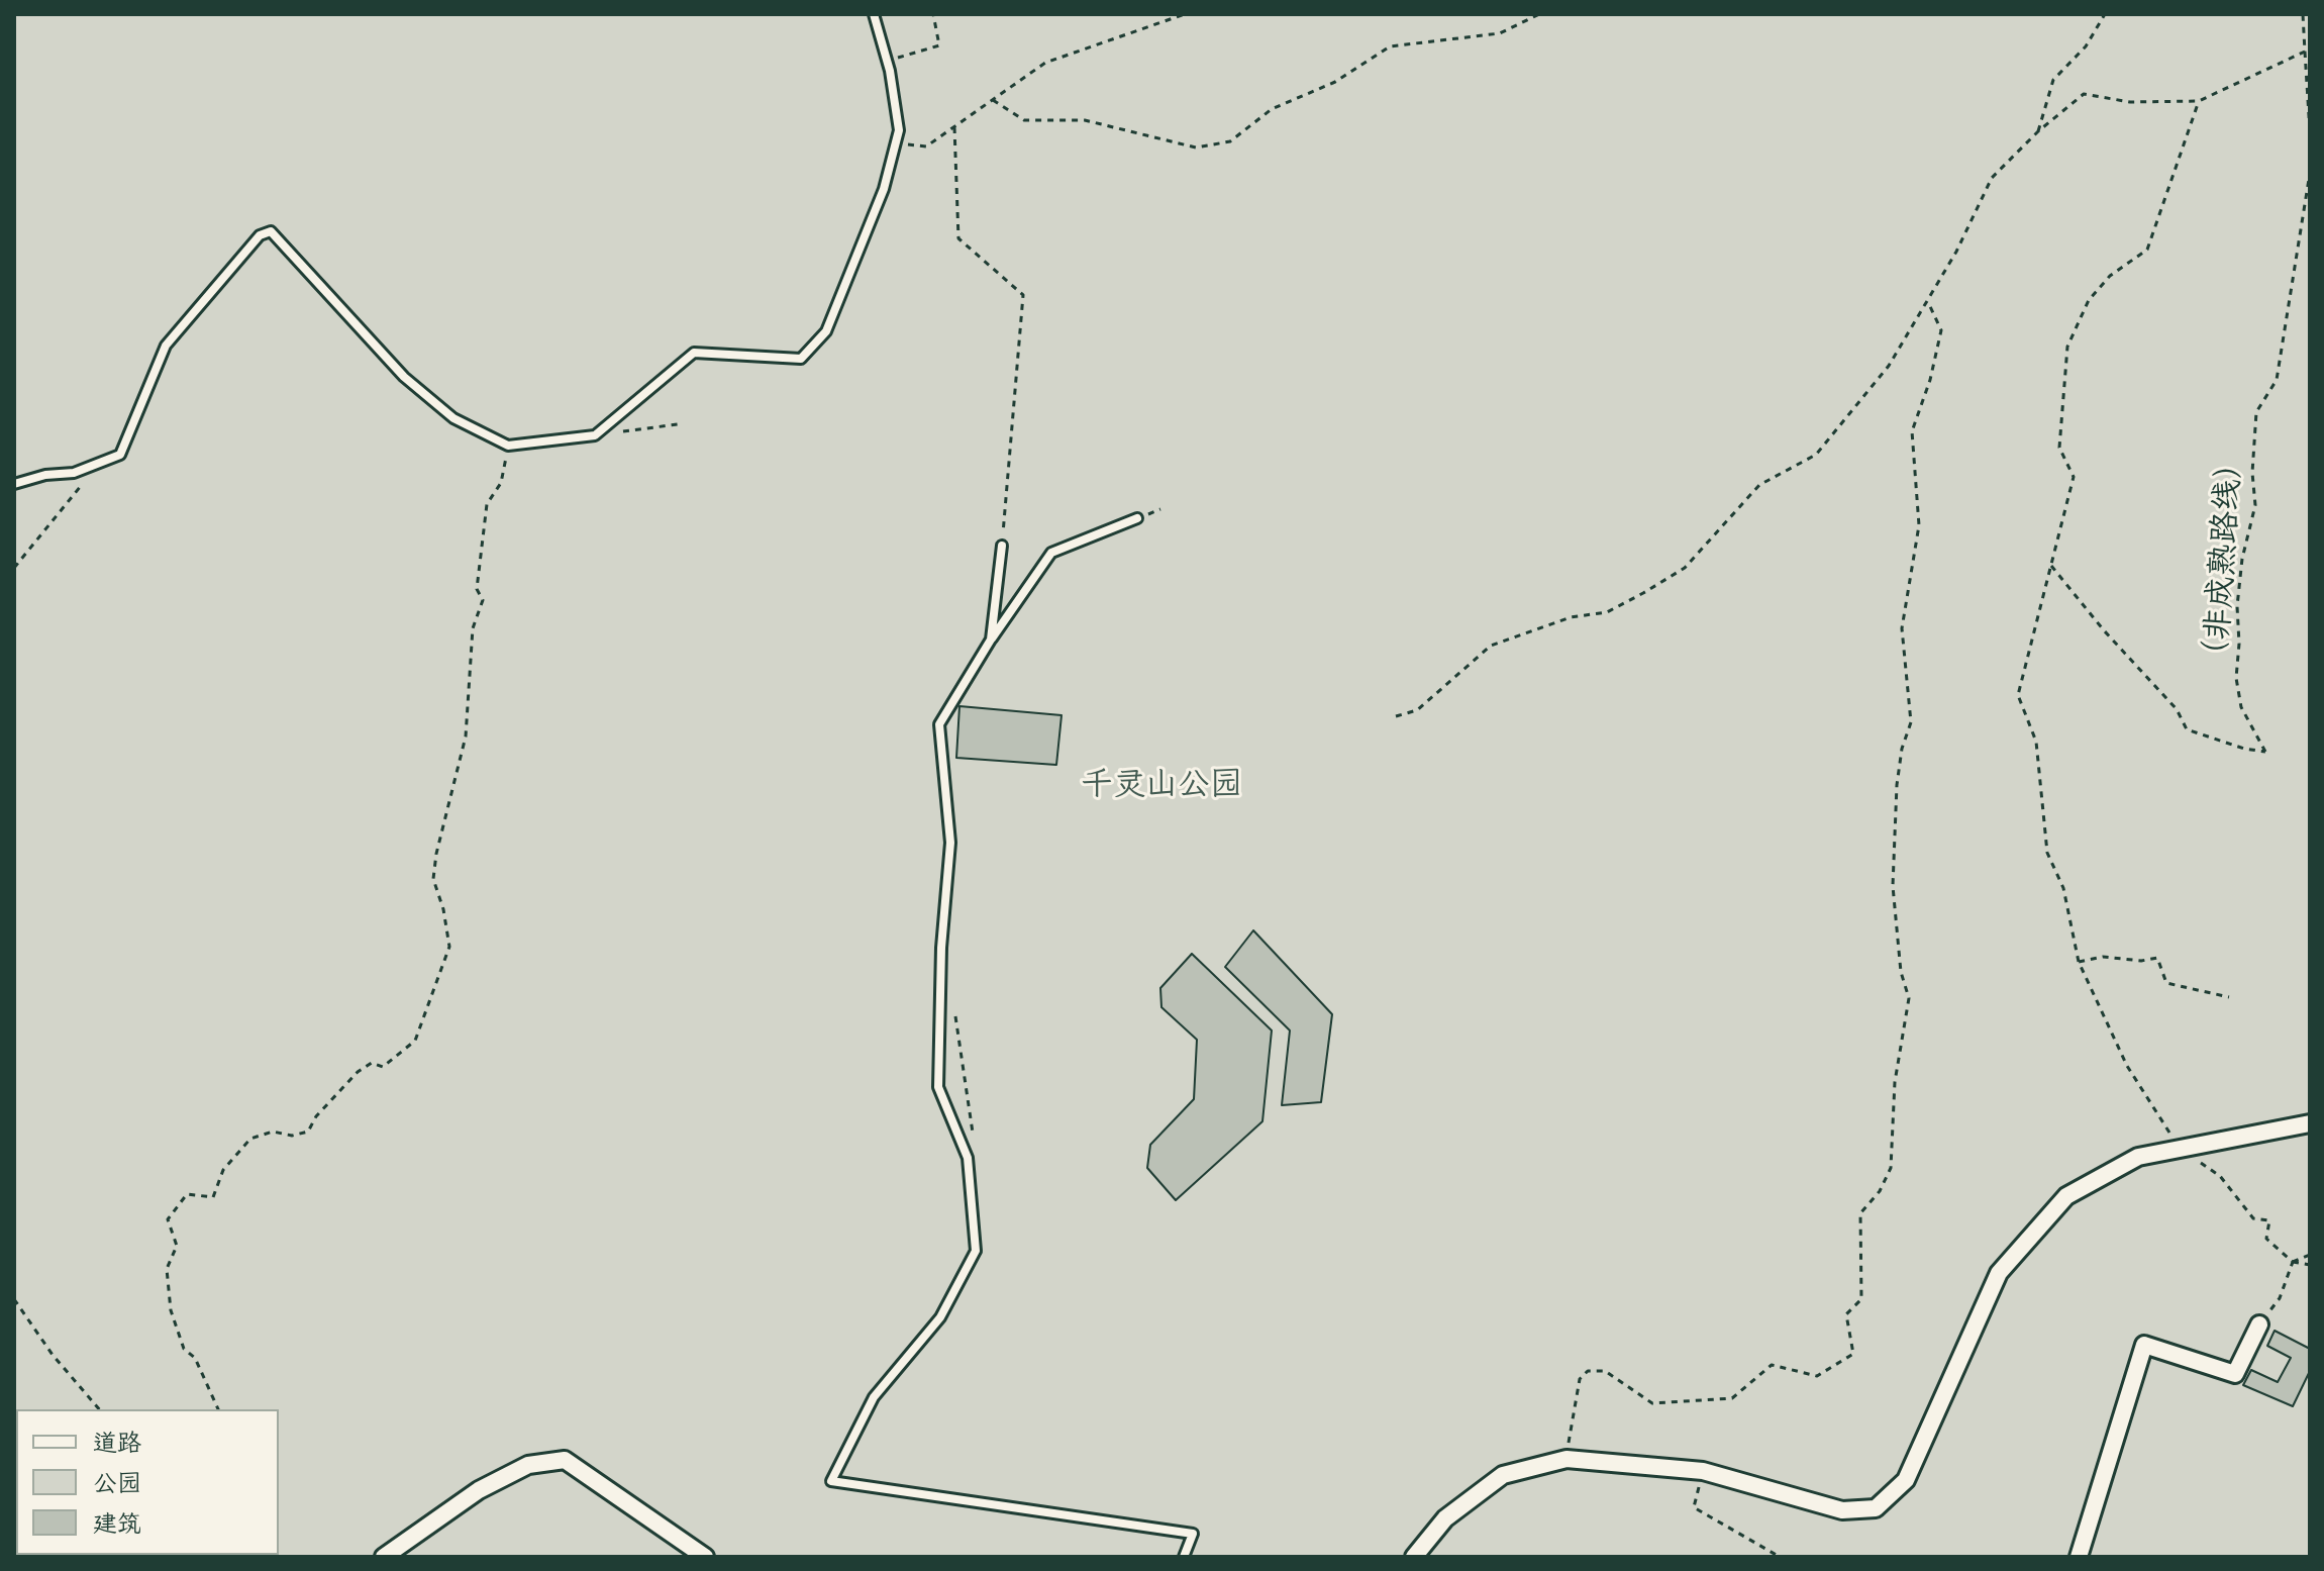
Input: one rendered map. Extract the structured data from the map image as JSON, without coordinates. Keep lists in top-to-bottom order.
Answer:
{
  "streets": {
    "path": ["（非成熟路线）"]
  },
  "parks": ["千灵山公园"],
  "legend": ["道路", "公园", "建筑"]
}
